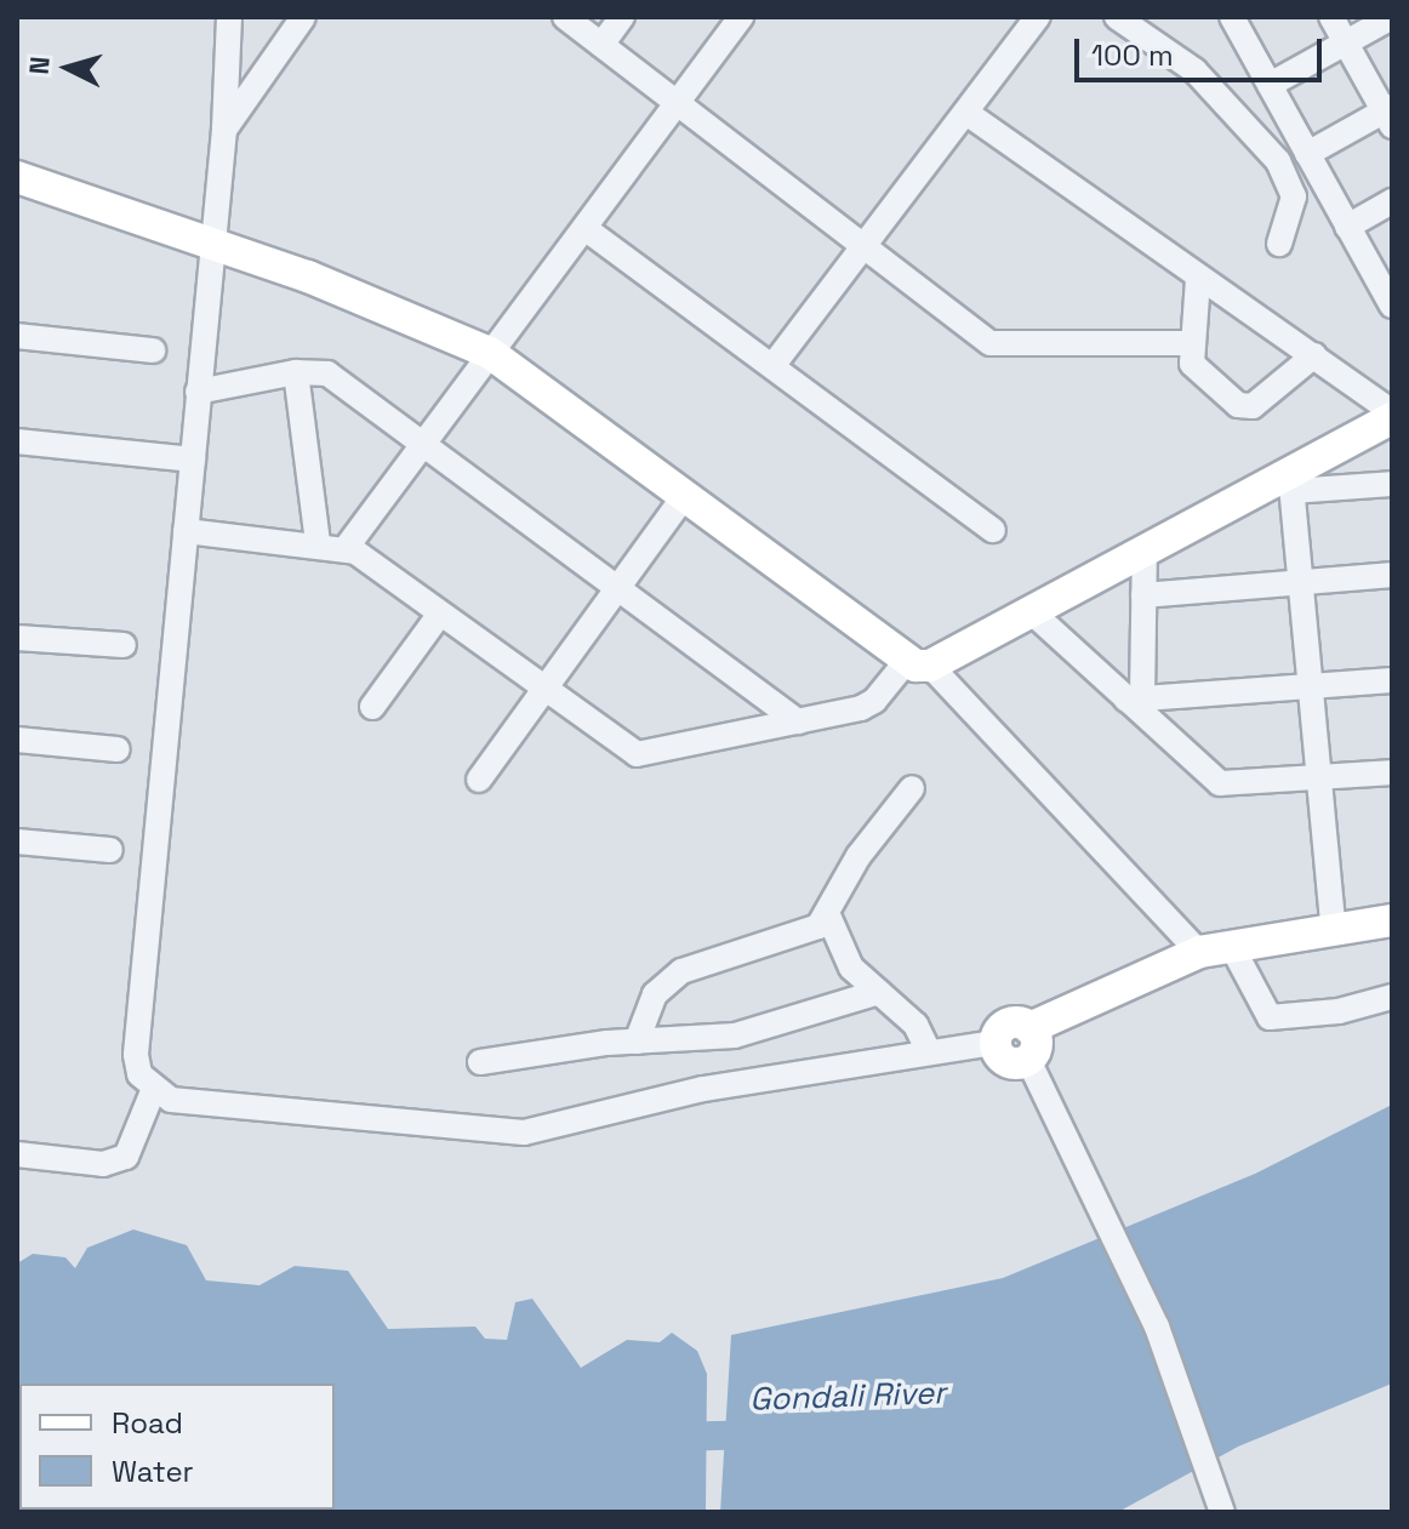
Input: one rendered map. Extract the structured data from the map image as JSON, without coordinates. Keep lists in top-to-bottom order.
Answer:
{
  "water": ["Gondali River"],
  "legend": ["Road", "Water"],
  "scale_bar": "100 m",
  "north": "left"
}
